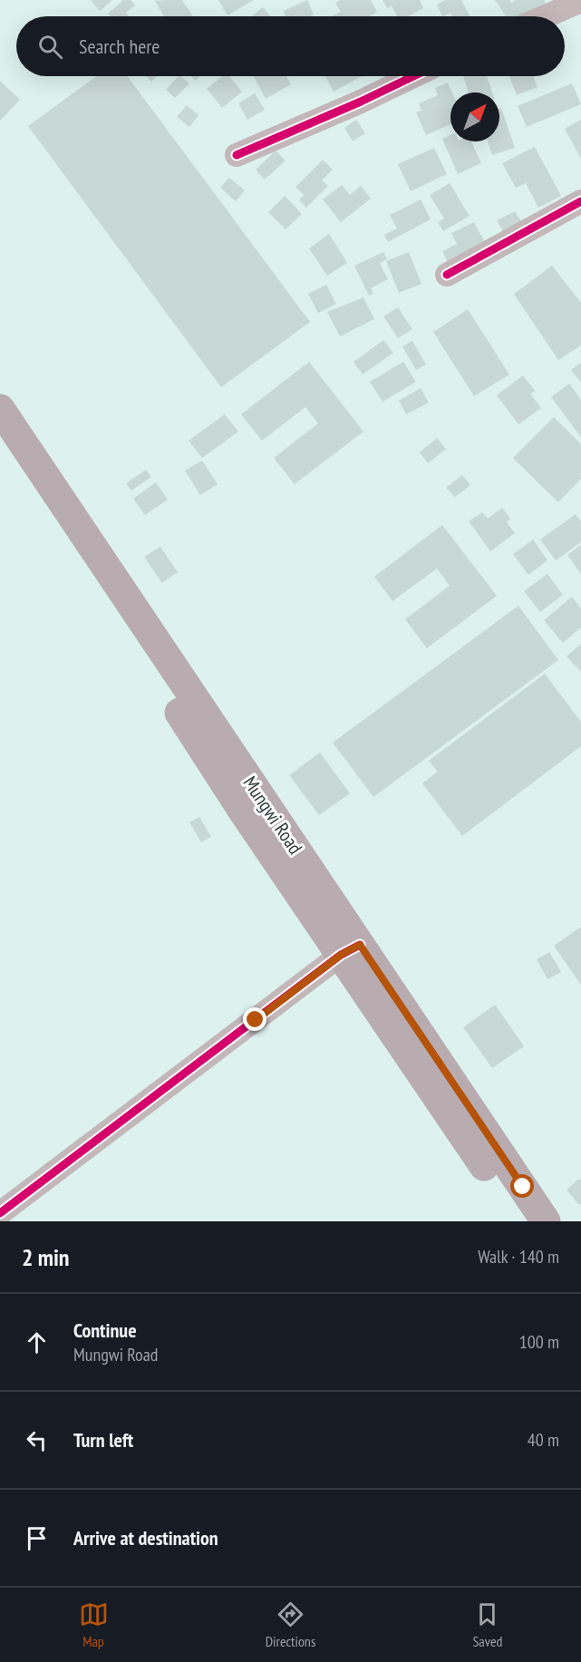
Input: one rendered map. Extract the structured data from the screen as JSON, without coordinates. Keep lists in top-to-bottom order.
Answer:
{
  "streets": {
    "main road": ["Mungwi Road"]
  },
  "north": "top right",
  "page": {
    "search": "Search here",
    "heading": ["2 min", "Walk · 140 m"],
    "list": [
      ["Continue", "Mungwi Road", "100 m"],
      ["Turn left", "40 m"],
      "Arrive at destination"
    ],
    "nav": ["Map", "Directions", "Saved"]
  }
}
